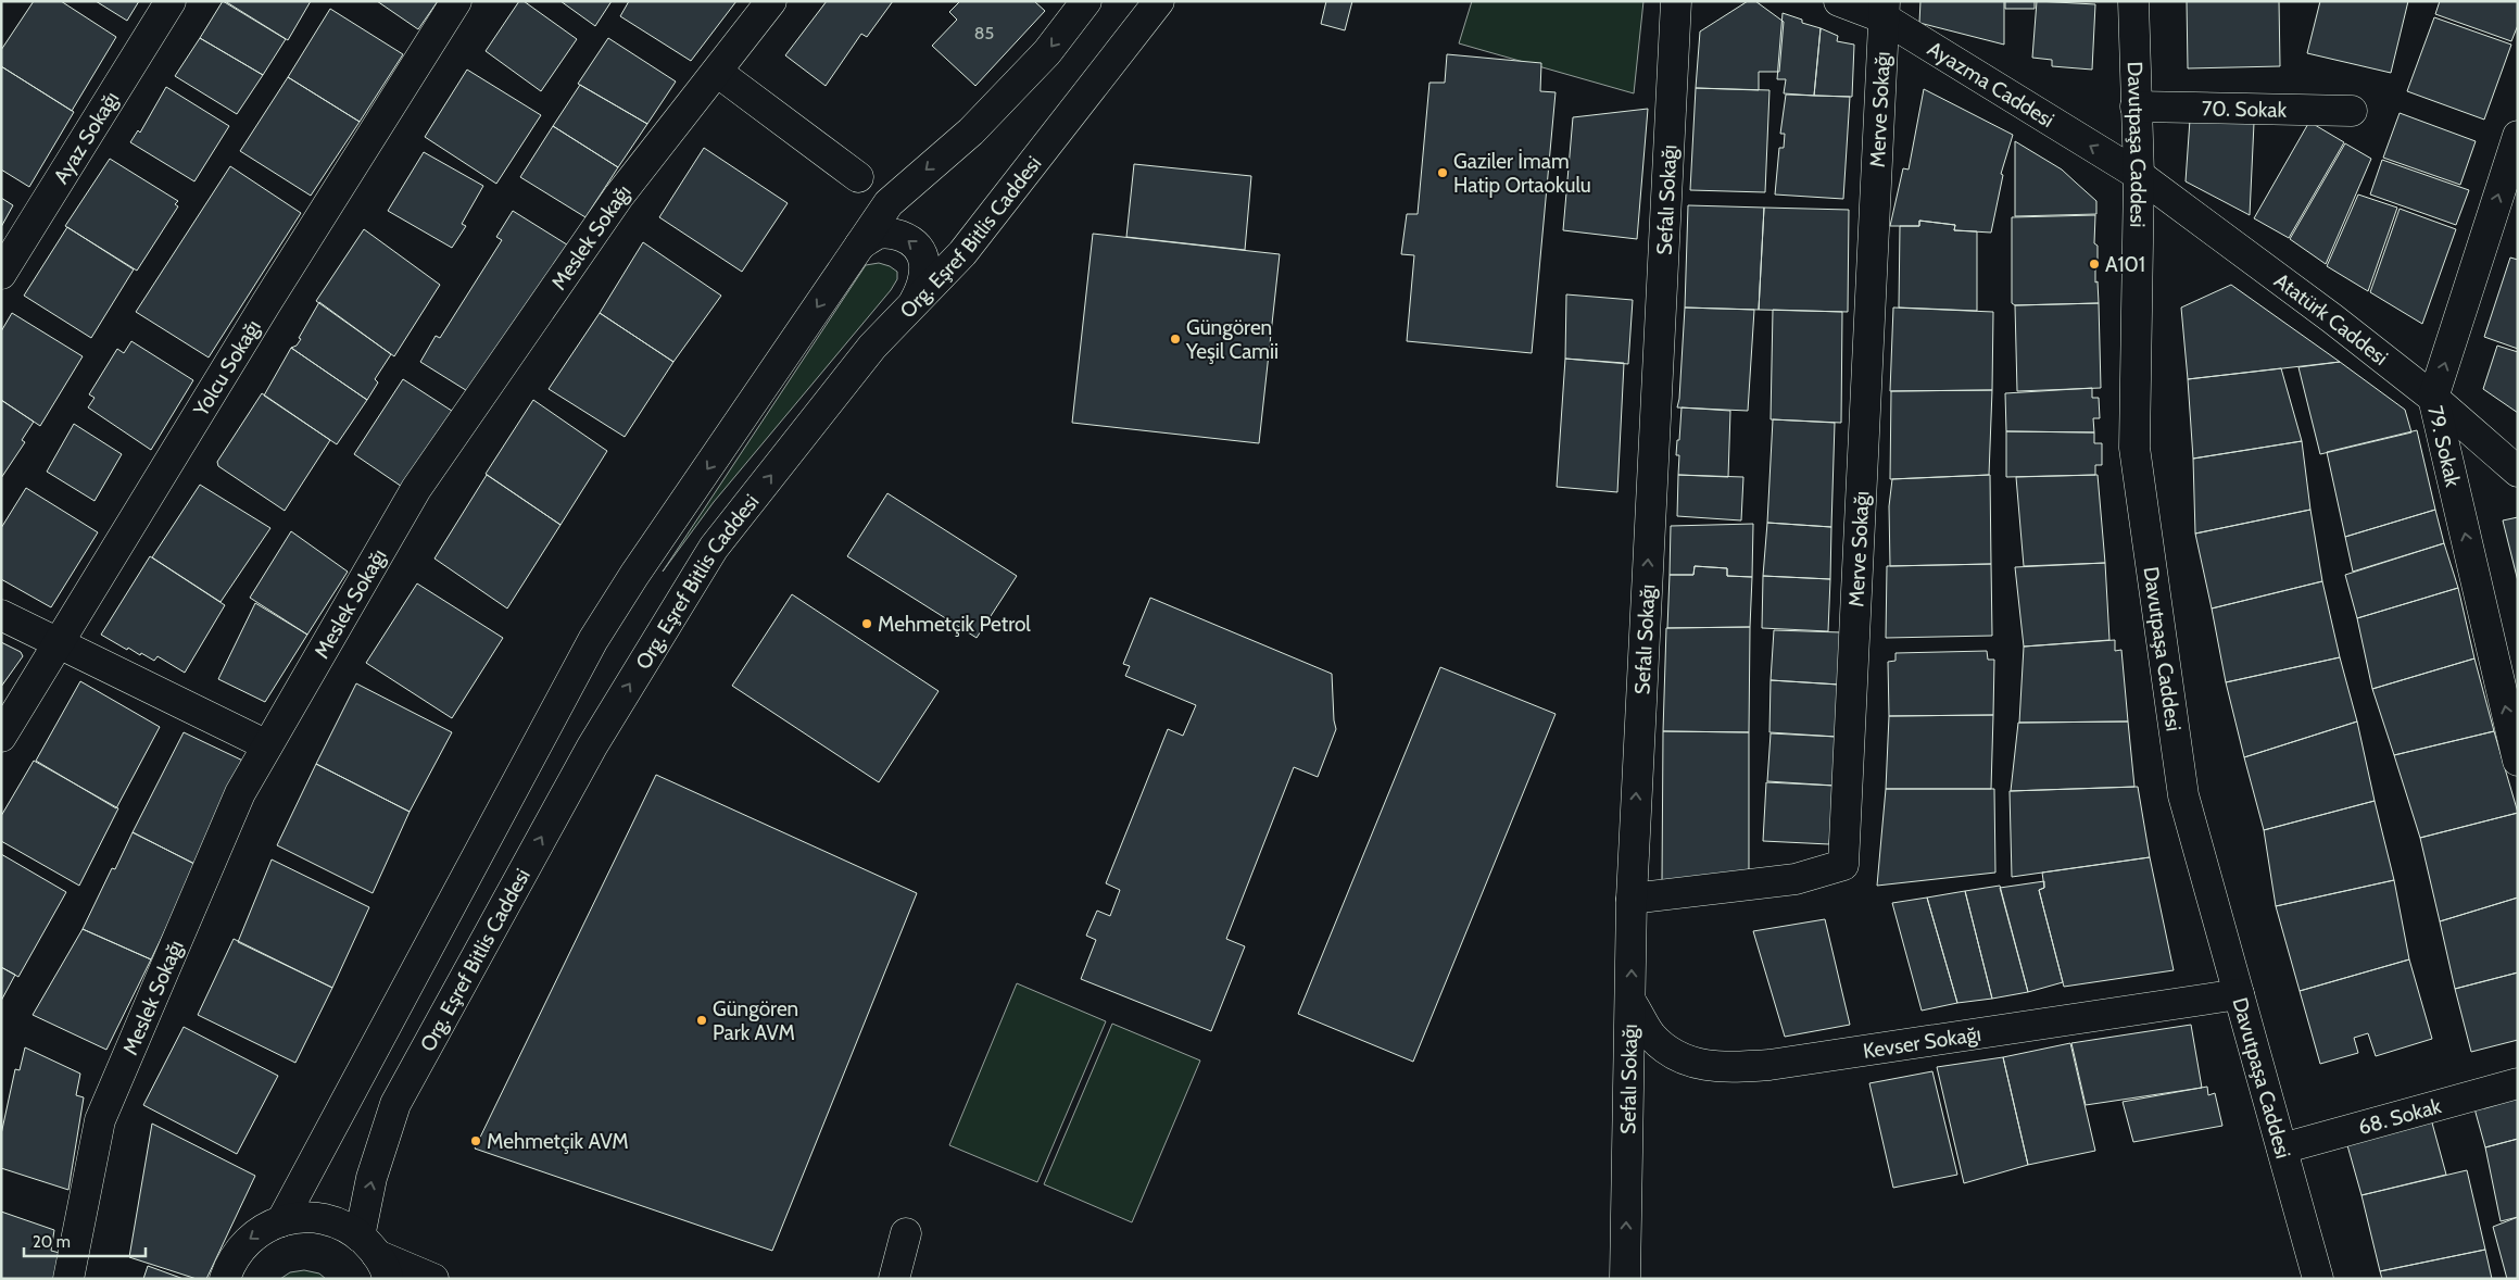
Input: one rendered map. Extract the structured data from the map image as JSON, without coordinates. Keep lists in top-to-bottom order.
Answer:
{
  "streets": {
    "street": [
      "Ayazma Caddesi",
      "70. Sokak",
      "Merve Sokağı",
      "Ayaz Sokağı",
      "Davutpaşa Caddesi",
      "Sefalı Sokağı",
      "Org. Eşref Bitlis Caddesi",
      "Meslek Sokağı",
      "Atatürk Caddesi",
      "Yolcu Sokağı",
      "79. Sokak",
      "Kevser Sokağı",
      "68. Sokak"
    ]
  },
  "crossings": [
    ["Ayazma Caddesi", "Merve Sokağı"],
    ["Ayazma Caddesi", "Davutpaşa Caddesi"],
    ["Ayazma Caddesi", "Atatürk Caddesi"],
    ["70. Sokak", "Davutpaşa Caddesi"],
    ["Merve Sokağı", "Sefalı Sokağı"],
    ["Davutpaşa Caddesi", "Atatürk Caddesi"],
    ["Davutpaşa Caddesi", "Kevser Sokağı"],
    ["Davutpaşa Caddesi", "68. Sokak"],
    ["Sefalı Sokağı", "Kevser Sokağı"],
    ["Atatürk Caddesi", "79. Sokak"]
  ],
  "one_way": ["Ayazma Caddesi", "Sefalı Sokağı", "79. Sokak"],
  "places": [
    "Gaziler İmam Hatip Ortaokulu",
    "A101",
    "Güngören Yeşil Camii",
    "Mehmetçik Petrol",
    "Güngören Park AVM",
    "Mehmetçik AVM"
  ],
  "house_numbers": ["85"],
  "scale_bar": "20 m"
}
